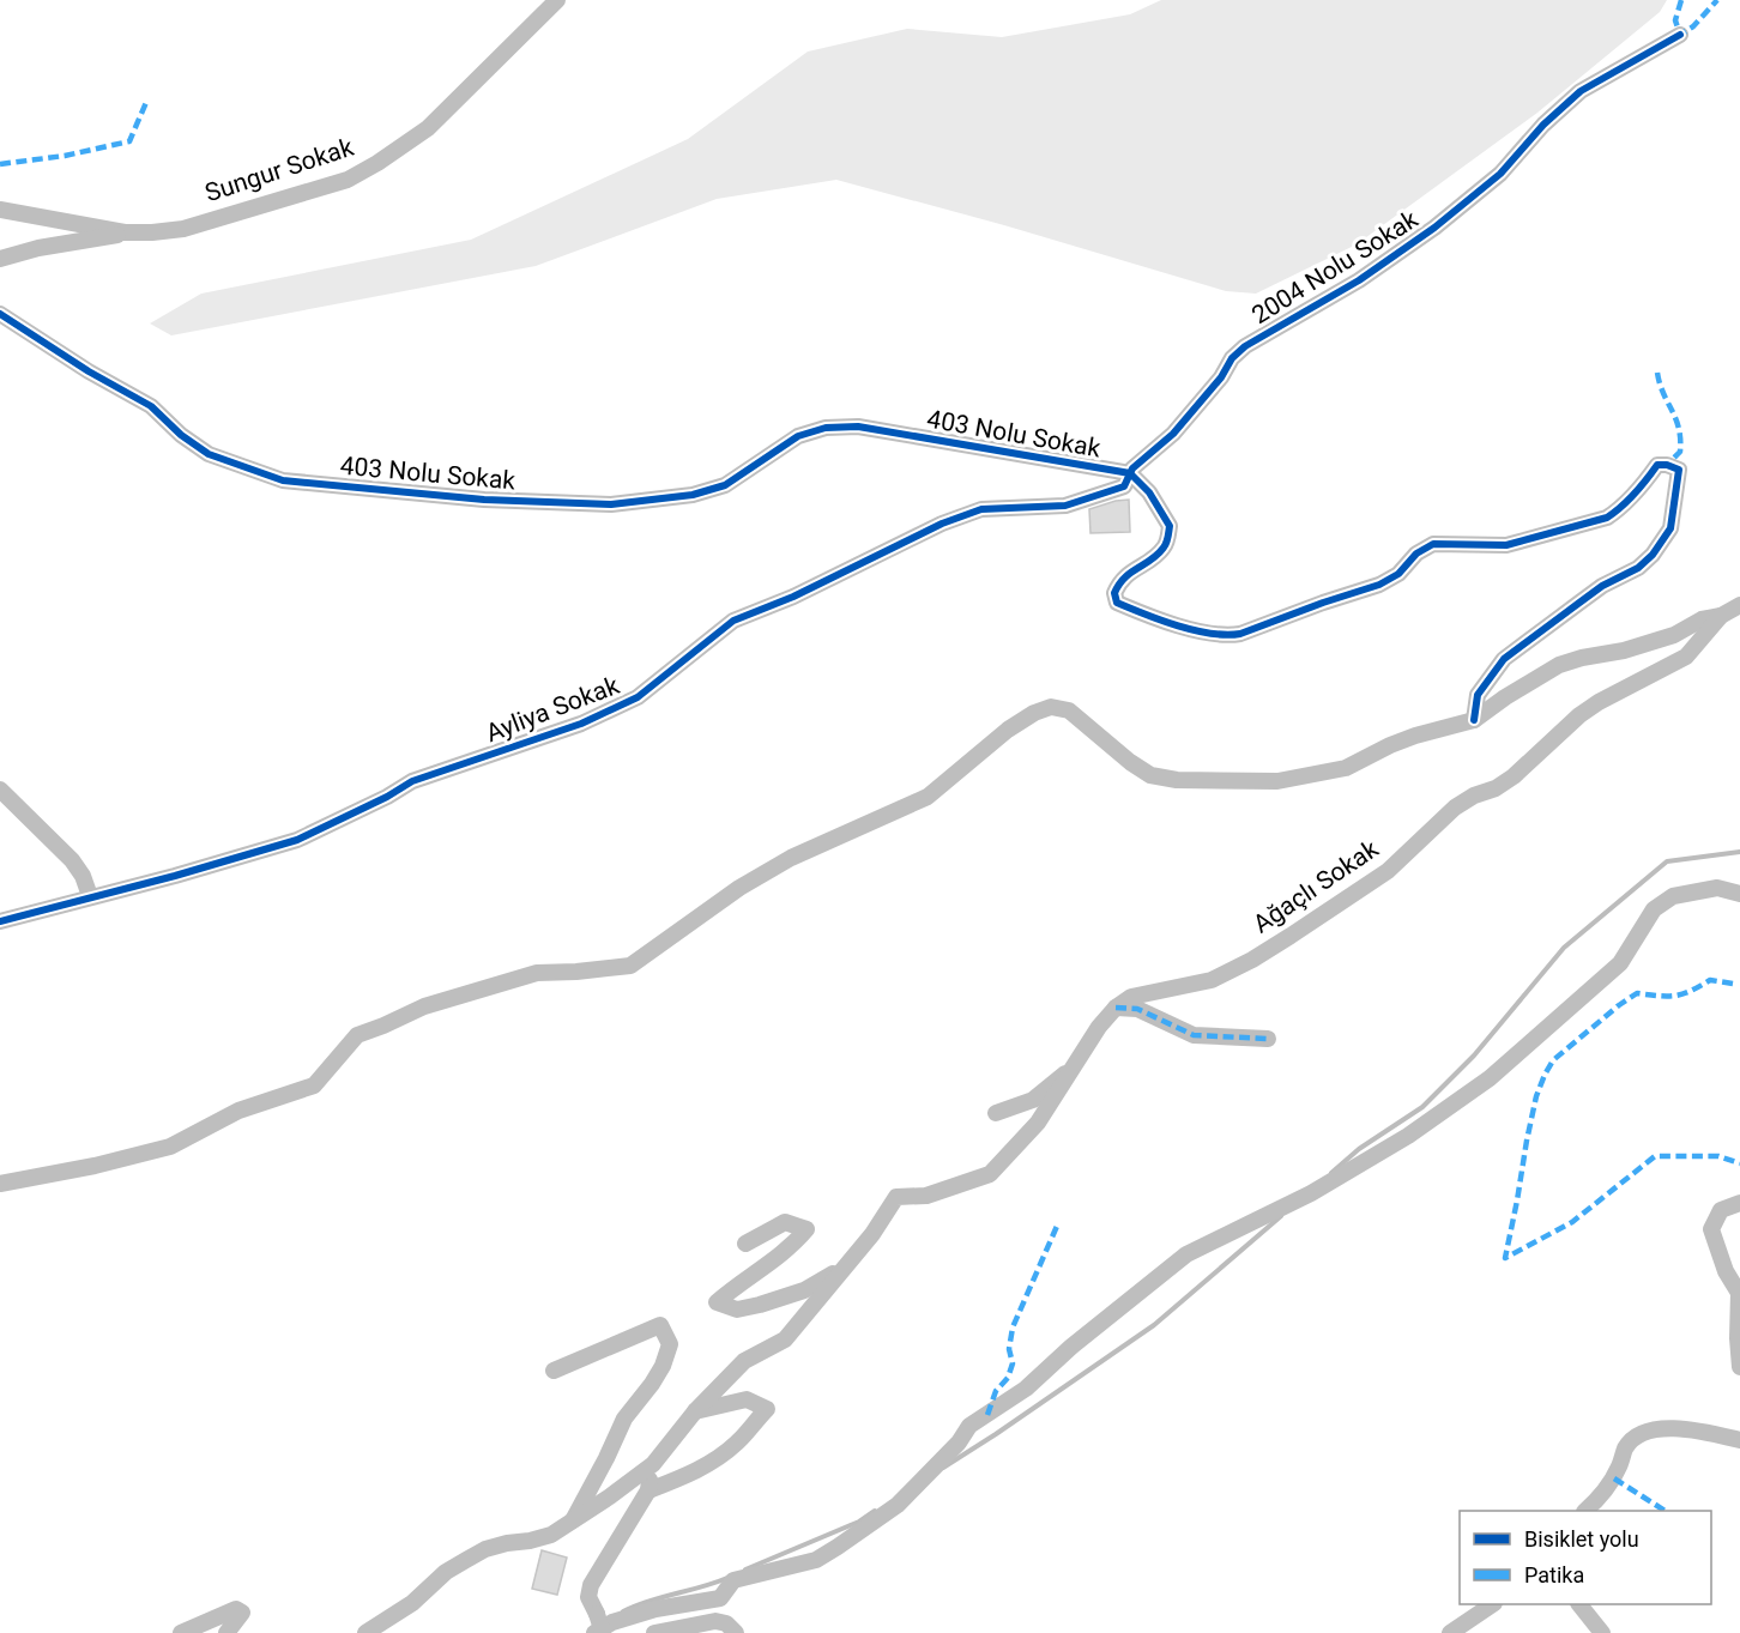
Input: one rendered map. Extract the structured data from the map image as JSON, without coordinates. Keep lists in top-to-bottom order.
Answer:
{
  "streets": {
    "street": [
      "Sungur Sokak",
      "2004 Nolu Sokak",
      "403 Nolu Sokak",
      "Ayliya Sokak",
      "Ağaçlı Sokak"
    ]
  },
  "crossings": [
    ["2004 Nolu Sokak", "403 Nolu Sokak"],
    ["2004 Nolu Sokak", "Ayliya Sokak"],
    ["403 Nolu Sokak", "Ayliya Sokak"]
  ],
  "legend": ["Bisiklet yolu", "Patika"]
}
